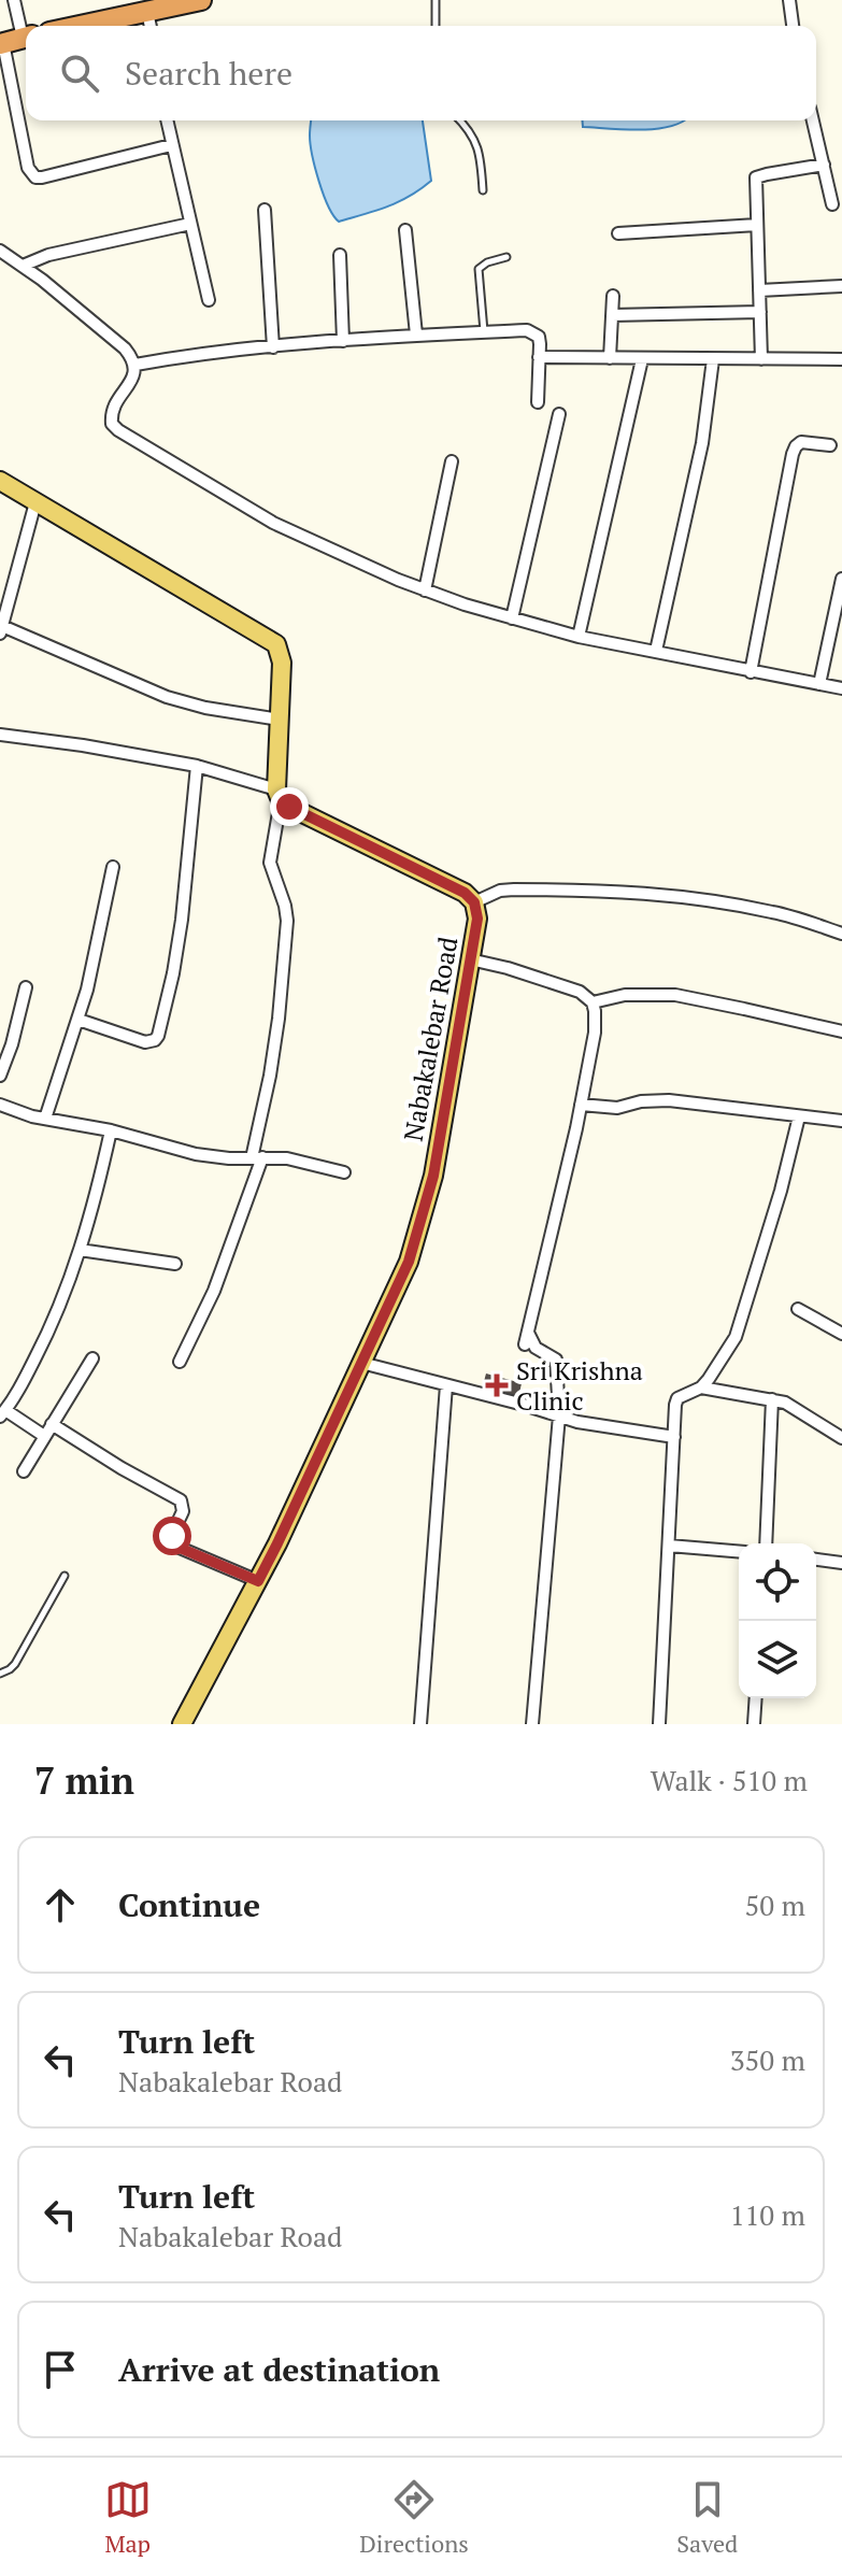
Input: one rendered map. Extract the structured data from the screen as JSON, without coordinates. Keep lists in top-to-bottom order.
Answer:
{
  "streets": {
    "main road": ["Nabakalebar Road"]
  },
  "places": {
    "health": ["Sri Krishna Clinic"]
  },
  "page": {
    "search": "Search here",
    "heading": ["7 min", "Walk · 510 m"],
    "list": [
      ["Continue", "50 m"],
      ["Turn left", "Nabakalebar Road", "350 m"],
      ["Turn left", "Nabakalebar Road", "110 m"],
      "Arrive at destination"
    ],
    "nav": ["Map", "Directions", "Saved"]
  }
}
